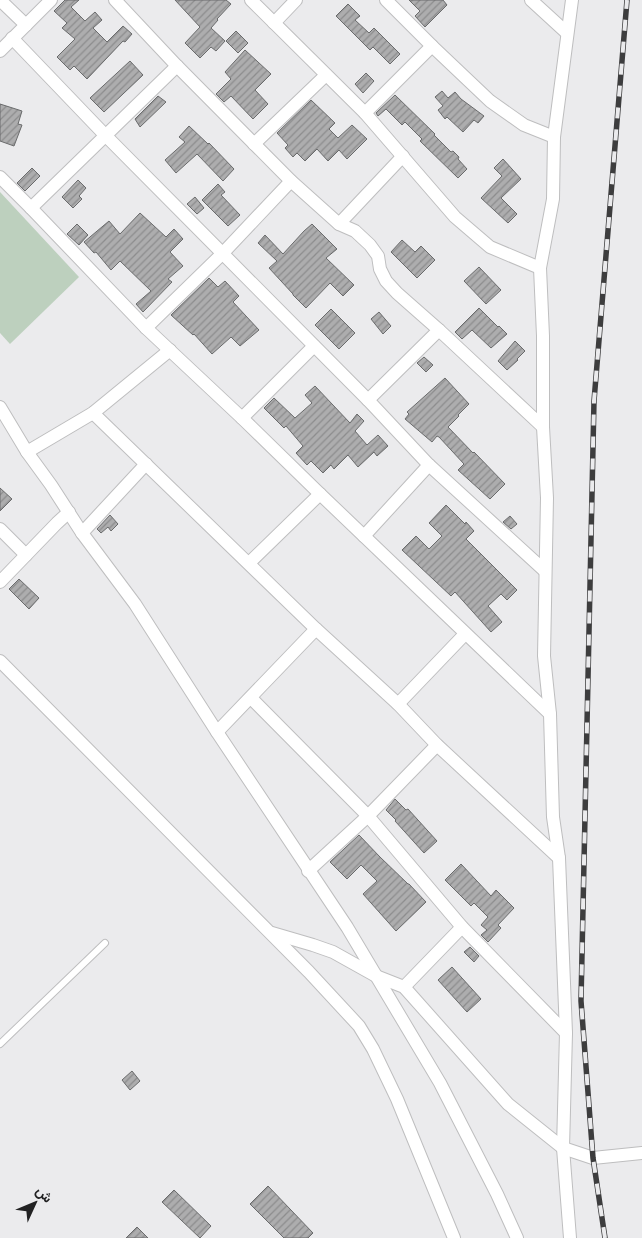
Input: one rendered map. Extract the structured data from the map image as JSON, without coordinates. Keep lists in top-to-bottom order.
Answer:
{
  "north": "top right"
}
